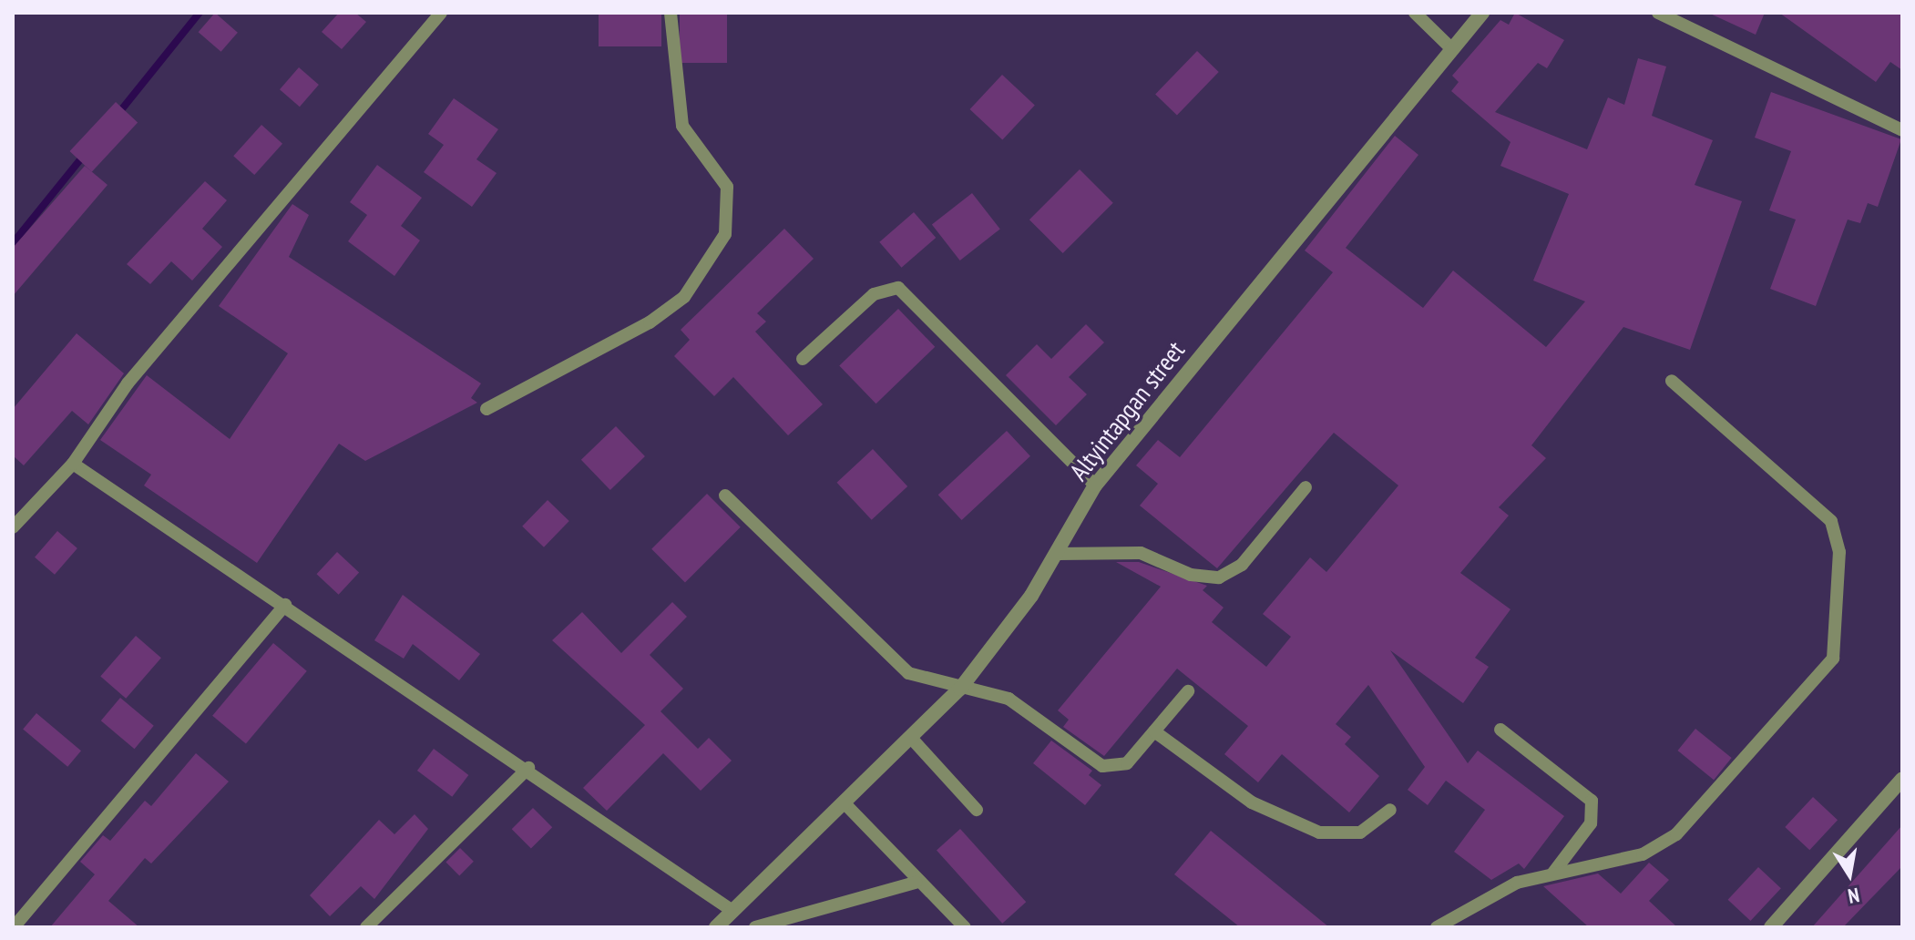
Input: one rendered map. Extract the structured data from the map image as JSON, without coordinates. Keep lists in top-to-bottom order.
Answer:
{
  "streets": {
    "street": ["Altyintapgan street"]
  },
  "north": "bottom"
}
